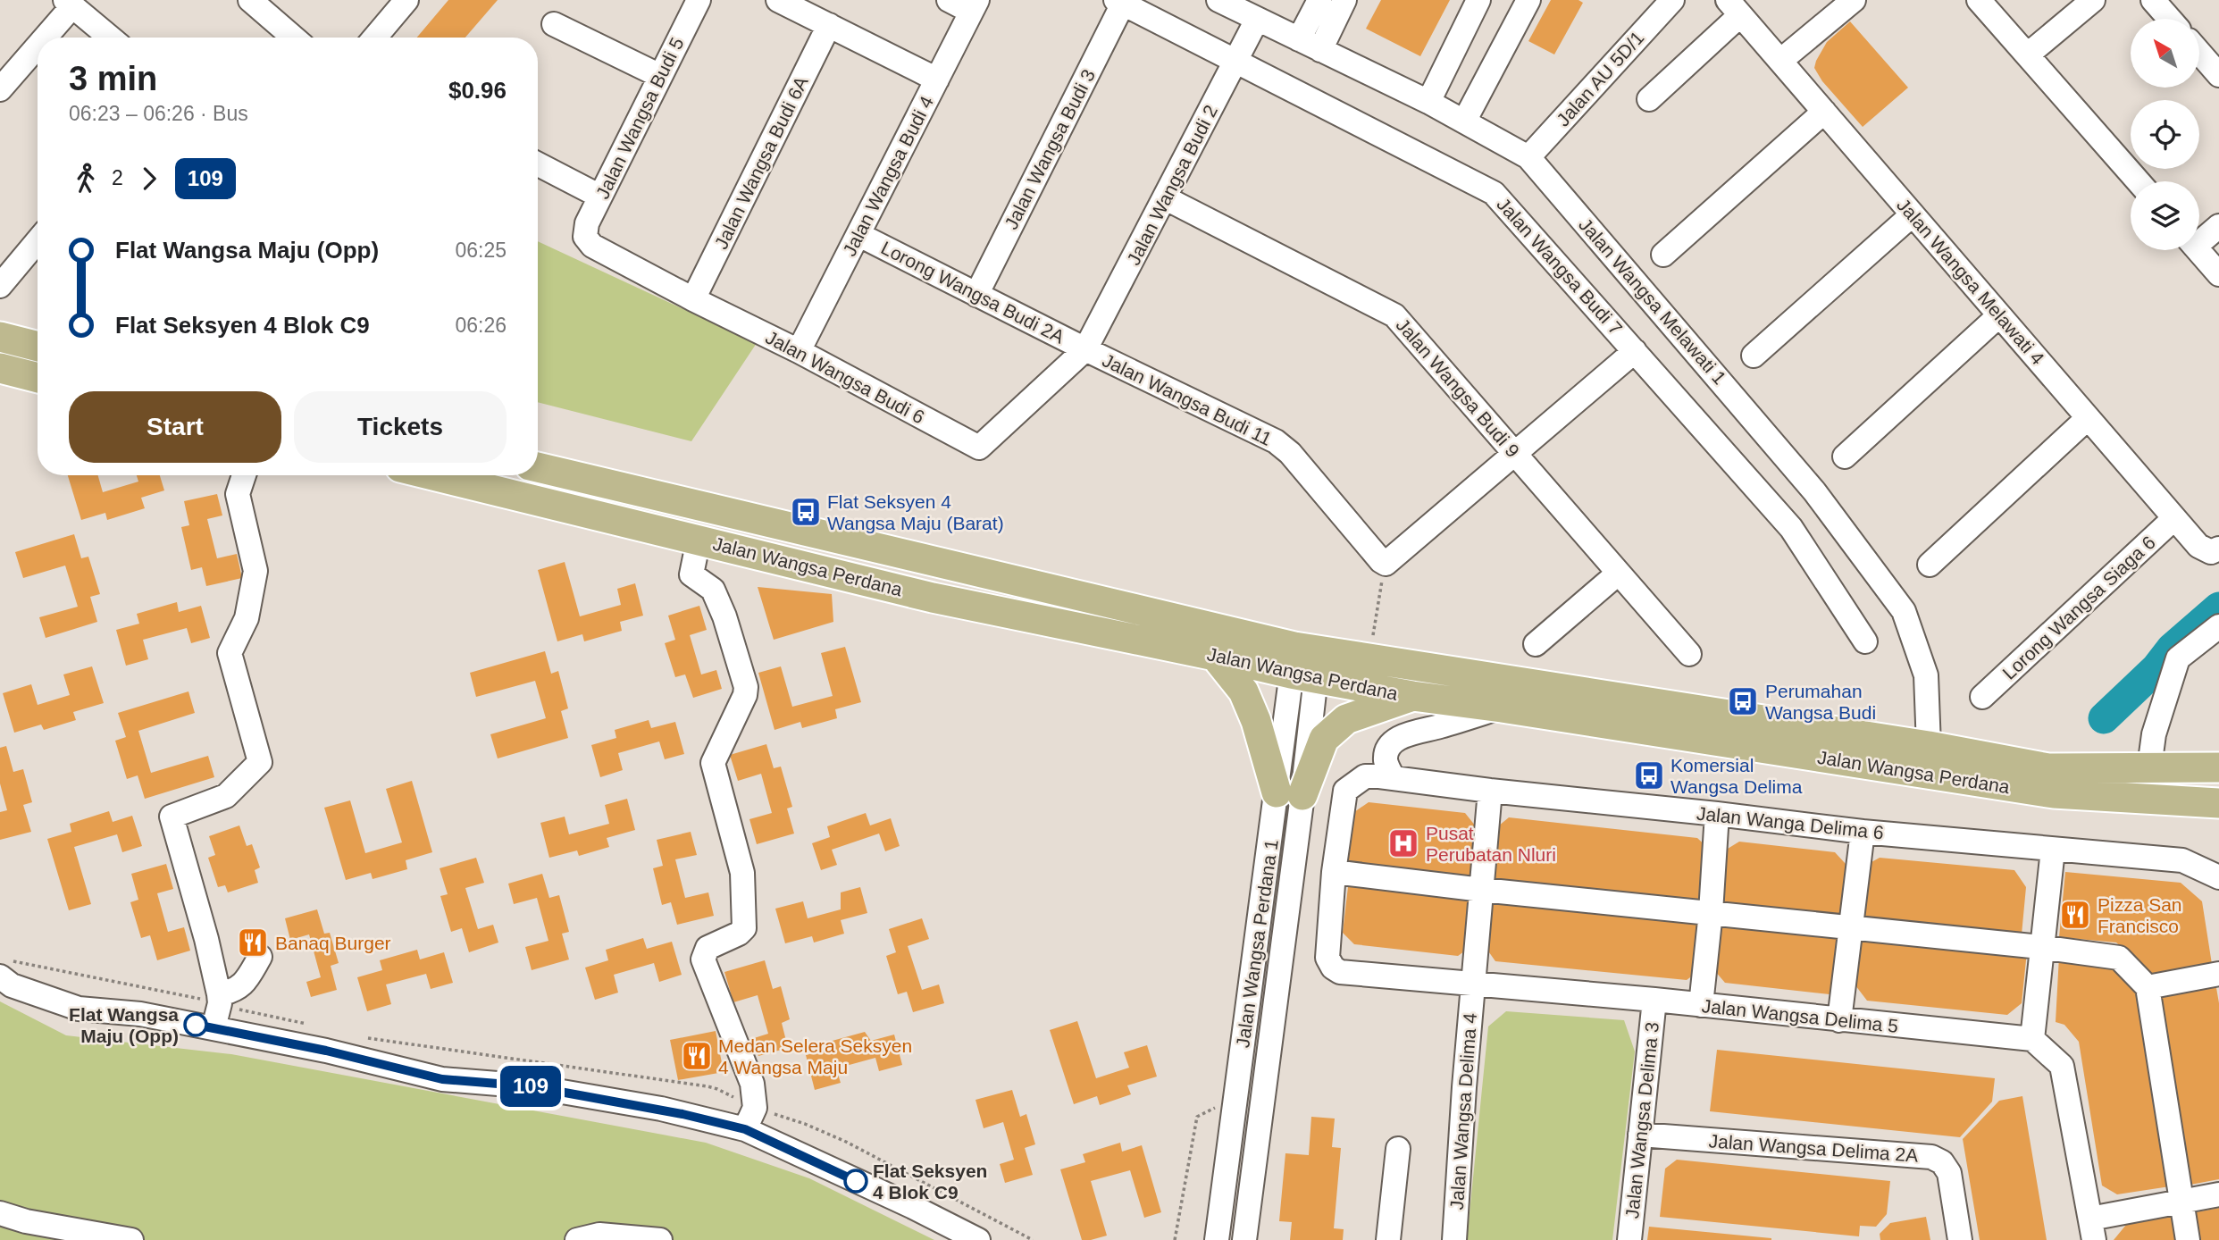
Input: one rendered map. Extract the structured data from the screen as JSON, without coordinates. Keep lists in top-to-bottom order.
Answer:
{
  "streets": {
    "main road": ["Jalan Wangsa Perdana"],
    "street": [
      "Jalan AU 5D/1",
      "Jalan Wangsa Budi 5",
      "Jalan Wangsa Budi 3",
      "Jalan Wangsa Budi 6A",
      "Jalan Wangsa Budi 4",
      "Jalan Wangsa Budi 2",
      "Jalan Wangsa Budi 7",
      "Jalan Wangsa Melawati 4",
      "Lorong Wangsa Budi 2A",
      "Jalan Wangsa Melawati 1",
      "Jalan Wangsa Budi 6",
      "Jalan Wangsa Budi 9",
      "Jalan Wangsa Budi 11",
      "Lorong Wangsa Siaga 6",
      "Jalan Wanga Delima 6",
      "Jalan Wangsa Perdana 1",
      "Jalan Wangsa Delima 5",
      "Jalan Wangsa Delima 4",
      "Jalan Wangsa Delima 3",
      "Jalan Wangsa Delima 2A"
    ]
  },
  "crossings": [
    ["Jalan AU 5D/1", "Jalan Wangsa Melawati 1"],
    ["Jalan Wangsa Budi 5", "Jalan Wangsa Budi 6"],
    ["Jalan Wangsa Budi 3", "Jalan Wangsa Budi 7"],
    ["Jalan Wangsa Budi 3", "Lorong Wangsa Budi 2A"],
    ["Jalan Wangsa Budi 6A", "Jalan Wangsa Budi 6"],
    ["Jalan Wangsa Budi 4", "Lorong Wangsa Budi 2A"],
    ["Jalan Wangsa Budi 4", "Jalan Wangsa Budi 6"],
    ["Jalan Wangsa Budi 2", "Jalan Wangsa Budi 7"],
    ["Jalan Wangsa Budi 2", "Lorong Wangsa Budi 2A"],
    ["Jalan Wangsa Budi 2", "Jalan Wangsa Melawati 1"],
    ["Jalan Wangsa Budi 2", "Jalan Wangsa Budi 6"],
    ["Jalan Wangsa Budi 2", "Jalan Wangsa Budi 9"],
    ["Jalan Wangsa Budi 2", "Jalan Wangsa Budi 11"],
    ["Jalan Wangsa Melawati 4", "Lorong Wangsa Siaga 6"],
    ["Lorong Wangsa Budi 2A", "Jalan Wangsa Budi 6"],
    ["Lorong Wangsa Budi 2A", "Jalan Wangsa Budi 11"],
    ["Jalan Wangsa Melawati 1", "Jalan Wangsa Perdana"],
    ["Jalan Wangsa Budi 6", "Jalan Wangsa Budi 11"],
    ["Jalan Wangsa Perdana", "Jalan Wangsa Perdana 1"],
    ["Jalan Wanga Delima 6", "Jalan Wangsa Delima 5"],
    ["Jalan Wanga Delima 6", "Jalan Wangsa Delima 4"],
    ["Jalan Wangsa Delima 5", "Jalan Wangsa Delima 4"],
    ["Jalan Wangsa Delima 5", "Jalan Wangsa Delima 3"],
    ["Jalan Wangsa Delima 3", "Jalan Wangsa Delima 2A"]
  ],
  "places": {
    "bus stop": ["Flat Seksyen 4 Wangsa Maju (Barat)", "Perumahan Wangsa Budi", "Komersial Wangsa Delima"],
    "hospital": ["Pusat Perubatan Nluri"],
    "restaurant": ["Pizza San Francisco", "Banaq Burger", "Medan Selera Seksyen 4 Wangsa Maju"],
    "other": ["Flat Wangsa Maju (Opp)", "Flat Seksyen 4 Blok C9"]
  },
  "lines": ["bus line 109"],
  "north": "top left",
  "page": {
    "on_map": "109",
    "heading": ["3 min", "06:23 – 06:26 · Bus", "$0.96"],
    "legs": ["2", "109"],
    "list": [
      {
        "name": "Flat Wangsa Maju (Opp)",
        "value": "06:25"
      },
      {
        "name": "Flat Seksyen 4 Blok C9",
        "value": "06:26"
      }
    ],
    "buttons": ["Start", "Tickets"]
  }
}
